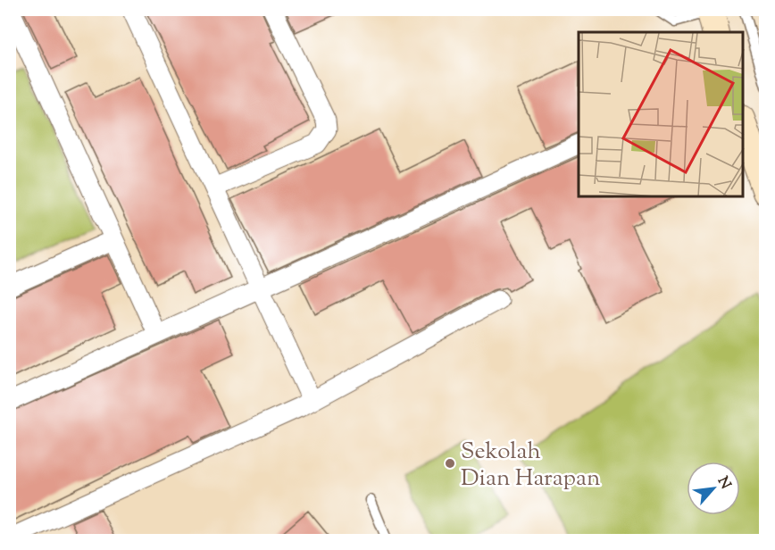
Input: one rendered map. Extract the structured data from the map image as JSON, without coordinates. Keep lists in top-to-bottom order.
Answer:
{
  "places": ["Sekolah Dian Harapan"],
  "north": "top right"
}
